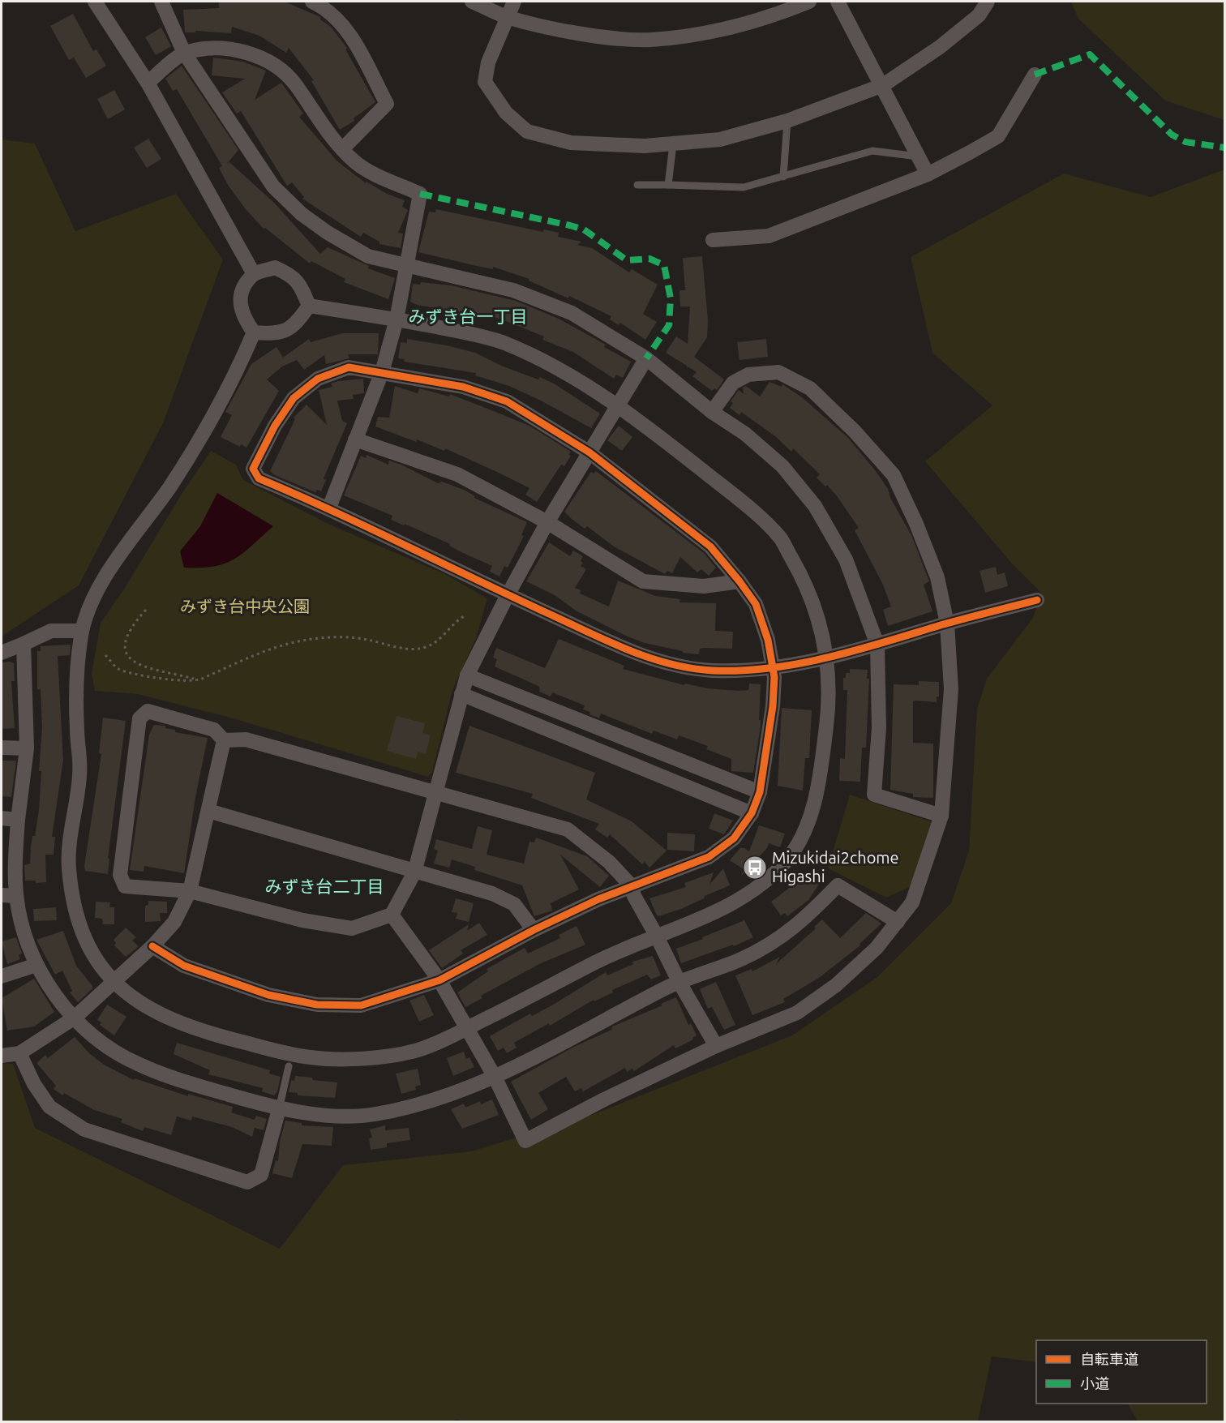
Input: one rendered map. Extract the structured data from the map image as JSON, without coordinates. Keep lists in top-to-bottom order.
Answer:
{
  "districts": ["みずき台一丁目", "みずき台二丁目"],
  "parks": ["みずき台中央公園"],
  "places": {
    "bus stop": ["Mizukidai2chome Higashi"]
  },
  "legend": ["自転車道", "小道"]
}
